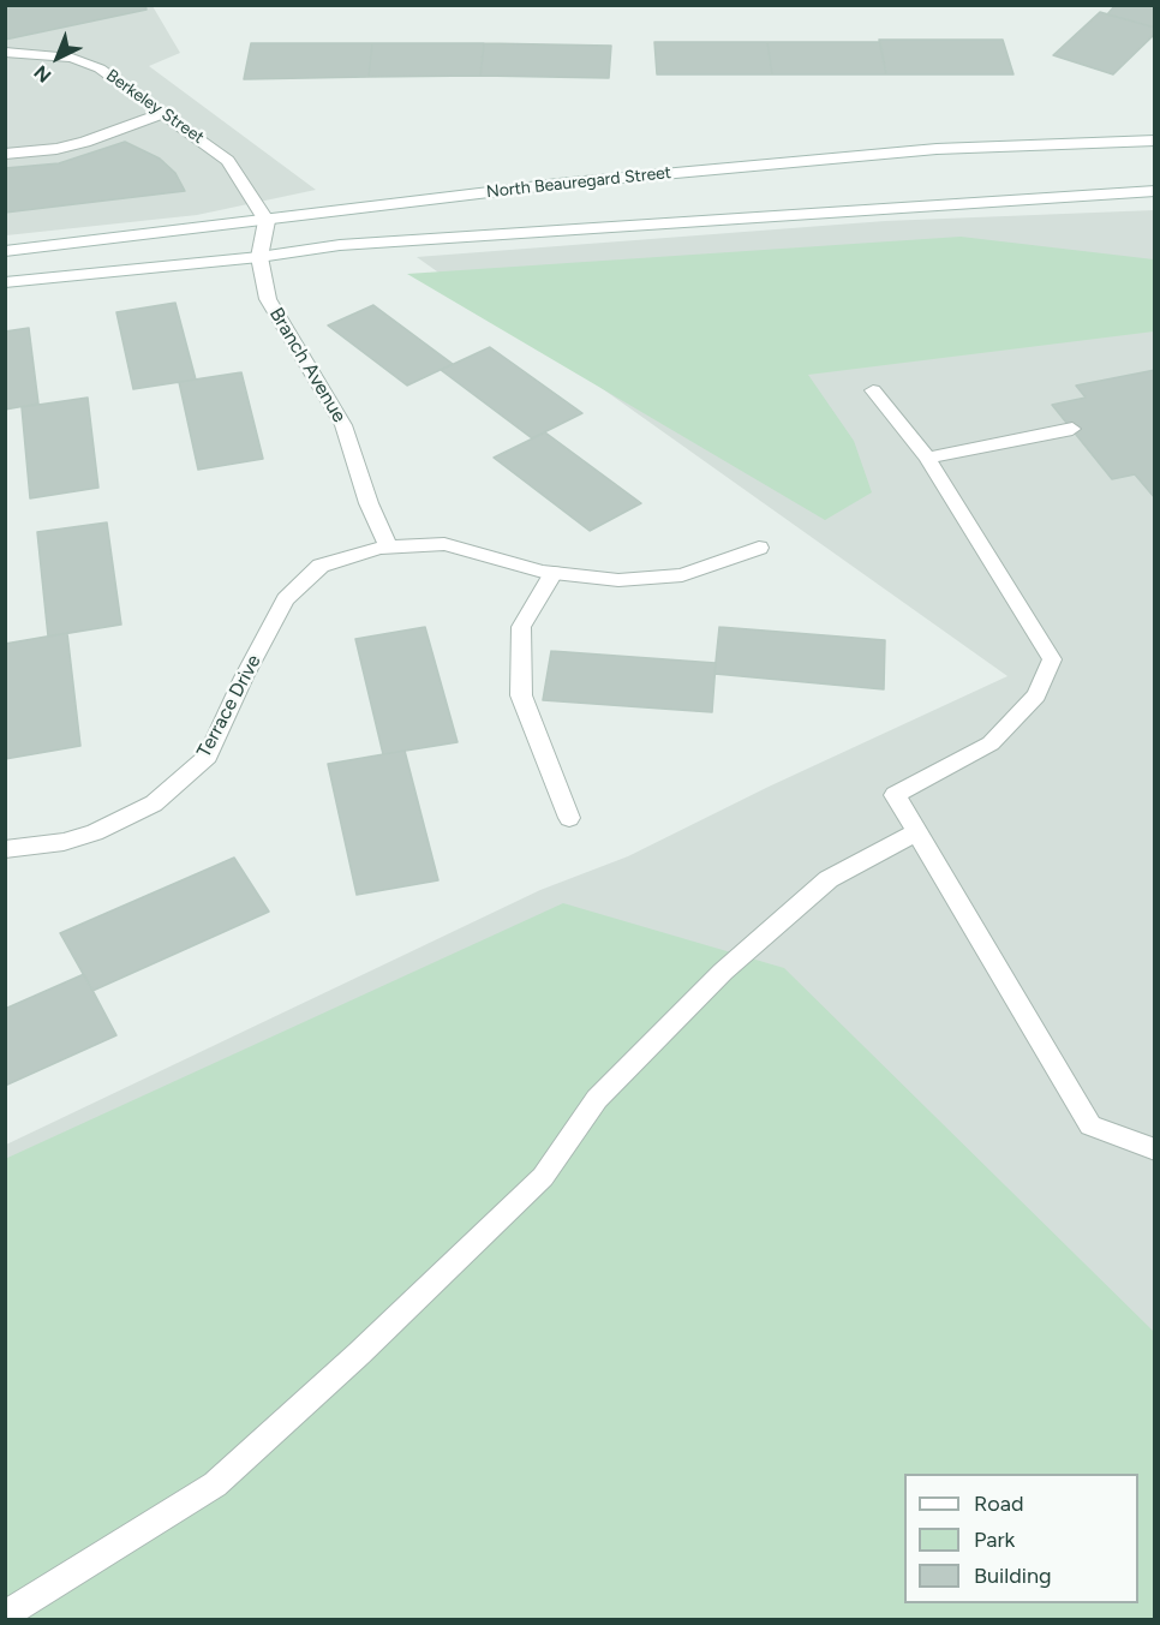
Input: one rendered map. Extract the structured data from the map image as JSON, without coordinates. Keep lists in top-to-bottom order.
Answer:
{
  "streets": {
    "main road": [
      "Berkeley Street",
      "North Beauregard Street",
      "Branch Avenue",
      "Terrace Drive"
    ]
  },
  "crossings": [
    ["Berkeley Street", "North Beauregard Street"],
    ["Berkeley Street", "Branch Avenue"],
    ["North Beauregard Street", "Branch Avenue"],
    ["Branch Avenue", "Terrace Drive"]
  ],
  "legend": ["Road", "Park", "Building"],
  "north": "bottom left"
}
